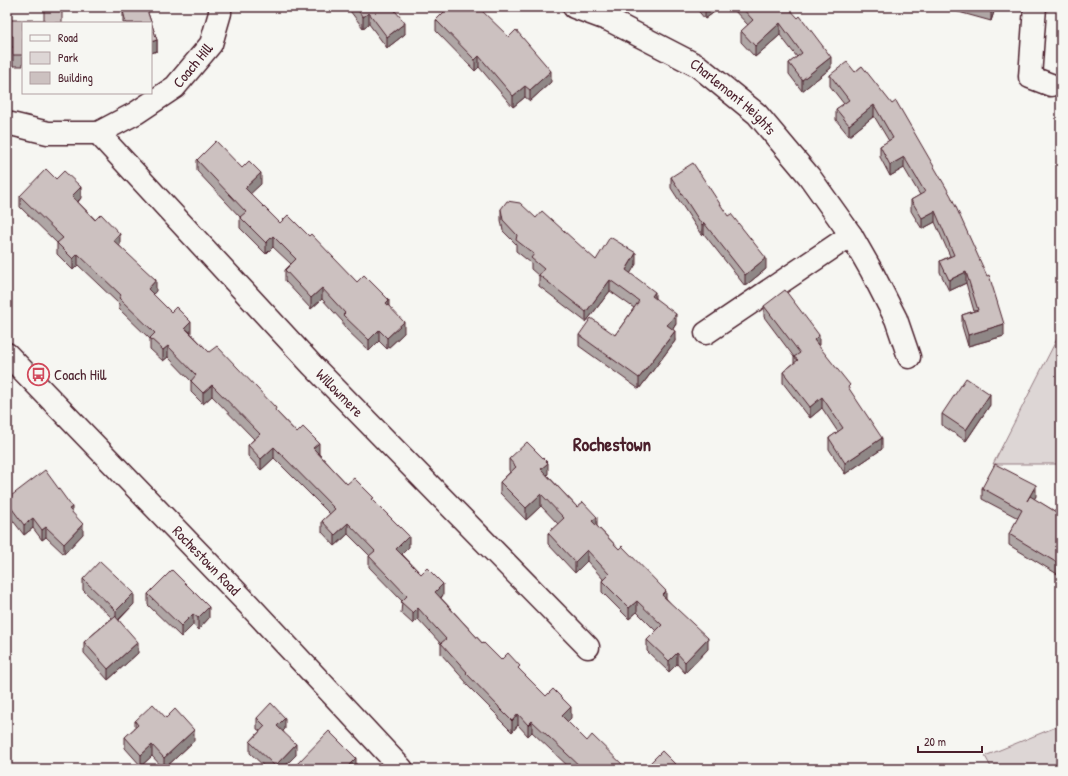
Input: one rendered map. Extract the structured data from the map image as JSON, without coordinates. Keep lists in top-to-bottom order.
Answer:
{
  "streets": {
    "street": [
      "Coach Hill",
      "Charlemont Heights",
      "Willowmere",
      "Rochestown Road"
    ]
  },
  "crossings": [
    ["Coach Hill", "Willowmere"]
  ],
  "districts": ["Rochestown"],
  "places": {
    "bus stop": ["Coach Hill"]
  },
  "legend": ["Road", "Park", "Building"],
  "scale_bar": "20 m"
}
